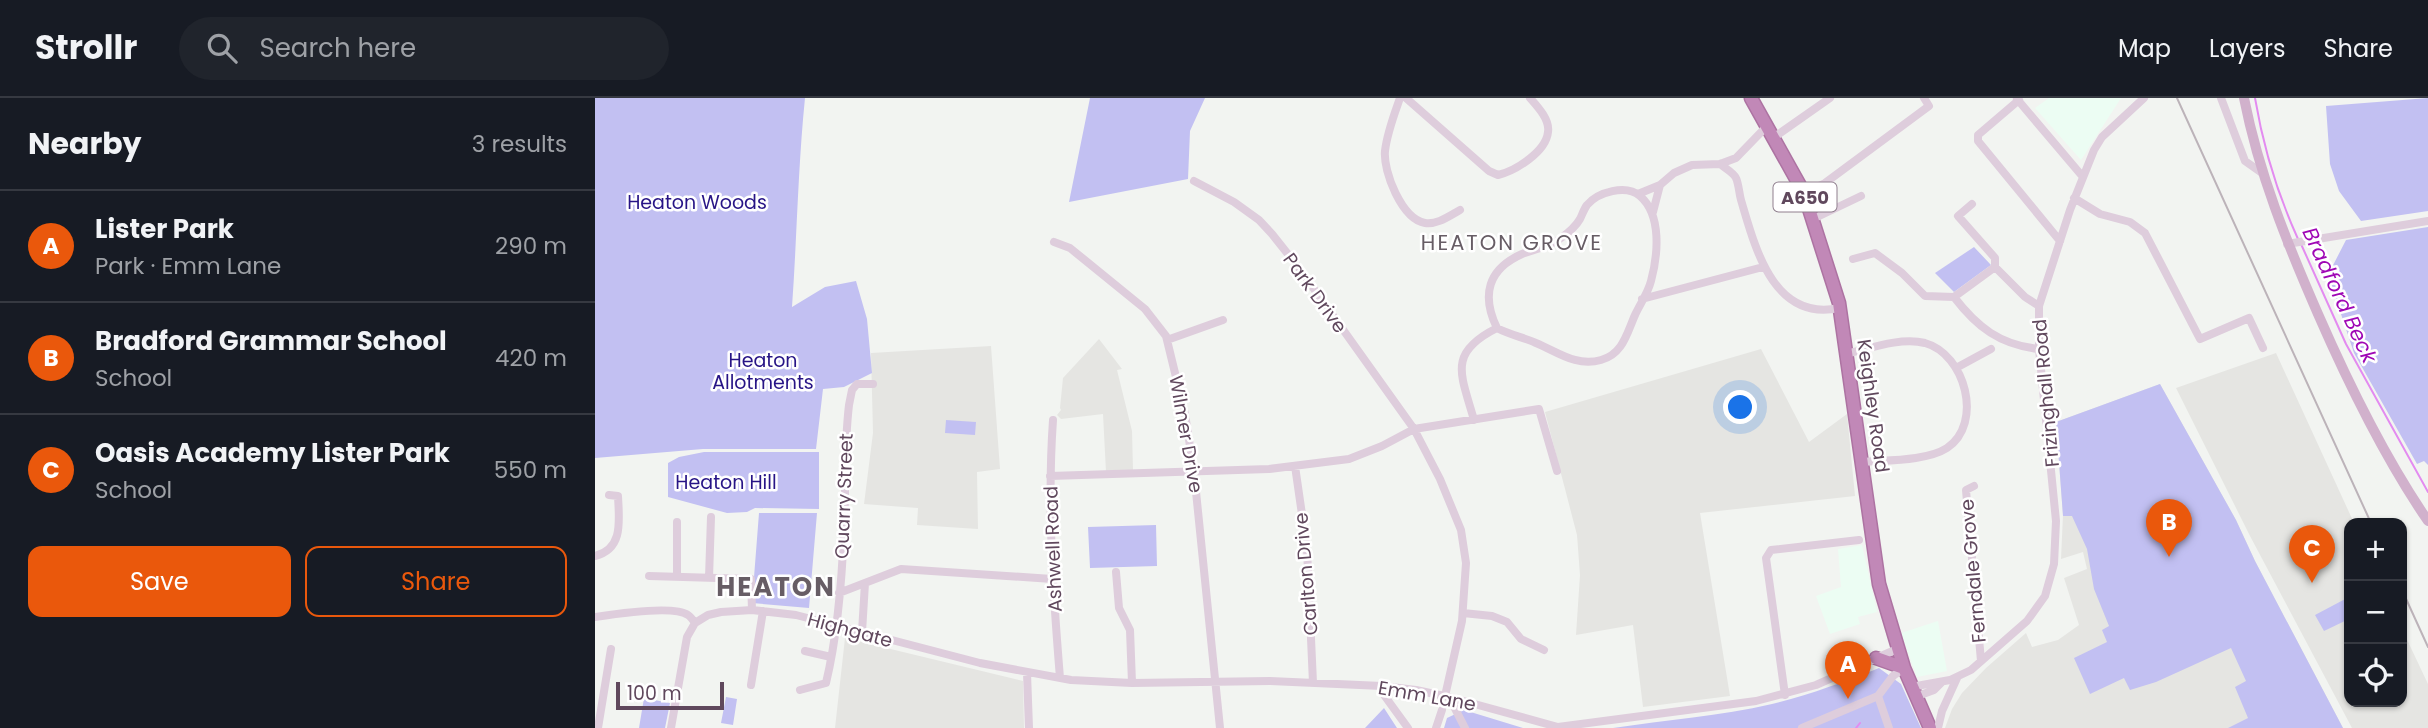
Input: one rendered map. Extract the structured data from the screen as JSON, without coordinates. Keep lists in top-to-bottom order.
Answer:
{
  "streets": {
    "highway": ["A650", "Keighley Road"],
    "street": [
      "Park Drive",
      "Frizinghall Road",
      "Wilmer Drive",
      "Quarry Street",
      "Ashwell Road",
      "Ferndale Grove",
      "Carlton Drive",
      "Highgate",
      "Emm Lane"
    ]
  },
  "crossings": [
    ["Park Drive", "Emm Lane"],
    ["Frizinghall Road", "Keighley Road"],
    ["Frizinghall Road", "Ferndale Grove"],
    ["Keighley Road", "Emm Lane"],
    ["Wilmer Drive", "Emm Lane"],
    ["Quarry Street", "Highgate"],
    ["Ashwell Road", "Emm Lane"],
    ["Carlton Drive", "Emm Lane"],
    ["Highgate", "Emm Lane"]
  ],
  "districts": ["HEATON GROVE", "HEATON"],
  "water": ["Bradford Beck"],
  "parks": ["Heaton Woods", "Heaton Allotments", "Heaton Hill"],
  "scale_bar": "100 m",
  "page": {
    "header": "Strollr",
    "search": "Search here",
    "nav": ["Map", "Layers", "Share"],
    "heading": ["Nearby", "3 results"],
    "list": [
      {
        "mark": "A",
        "name": "Lister Park",
        "note": "Park · Emm Lane",
        "value": "290 m"
      },
      {
        "mark": "B",
        "name": "Bradford Grammar School",
        "note": "School",
        "value": "420 m"
      },
      {
        "mark": "C",
        "name": "Oasis Academy Lister Park",
        "note": "School",
        "value": "550 m"
      }
    ],
    "pins": ["B", "C", "A"],
    "map_buttons": ["+", "−"],
    "buttons": ["Save", "Share"],
    "scale": "100 m"
  }
}
